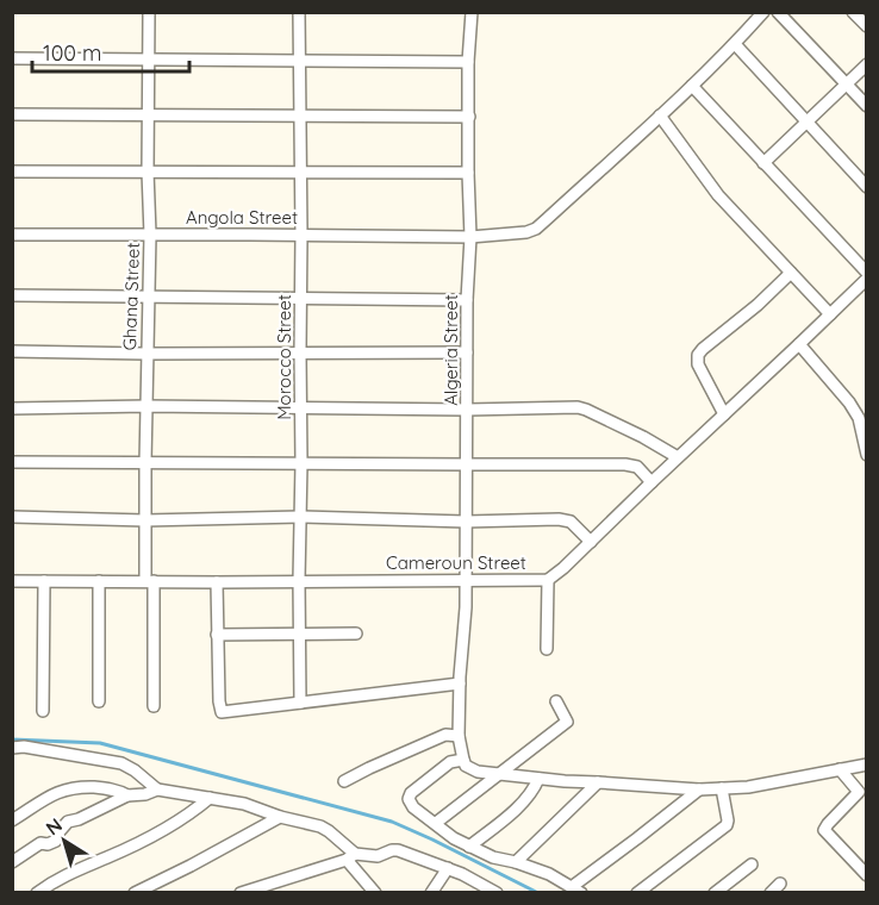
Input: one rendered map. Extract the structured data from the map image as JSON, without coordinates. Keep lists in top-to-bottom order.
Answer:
{
  "streets": {
    "street": [
      "Angola Street",
      "Ghana Street",
      "Algeria Street",
      "Morocco Street",
      "Cameroun Street"
    ]
  },
  "crossings": [
    ["Angola Street", "Ghana Street"],
    ["Angola Street", "Algeria Street"],
    ["Angola Street", "Morocco Street"],
    ["Ghana Street", "Cameroun Street"],
    ["Algeria Street", "Cameroun Street"],
    ["Morocco Street", "Cameroun Street"]
  ],
  "scale_bar": "100 m",
  "north": "top left"
}
